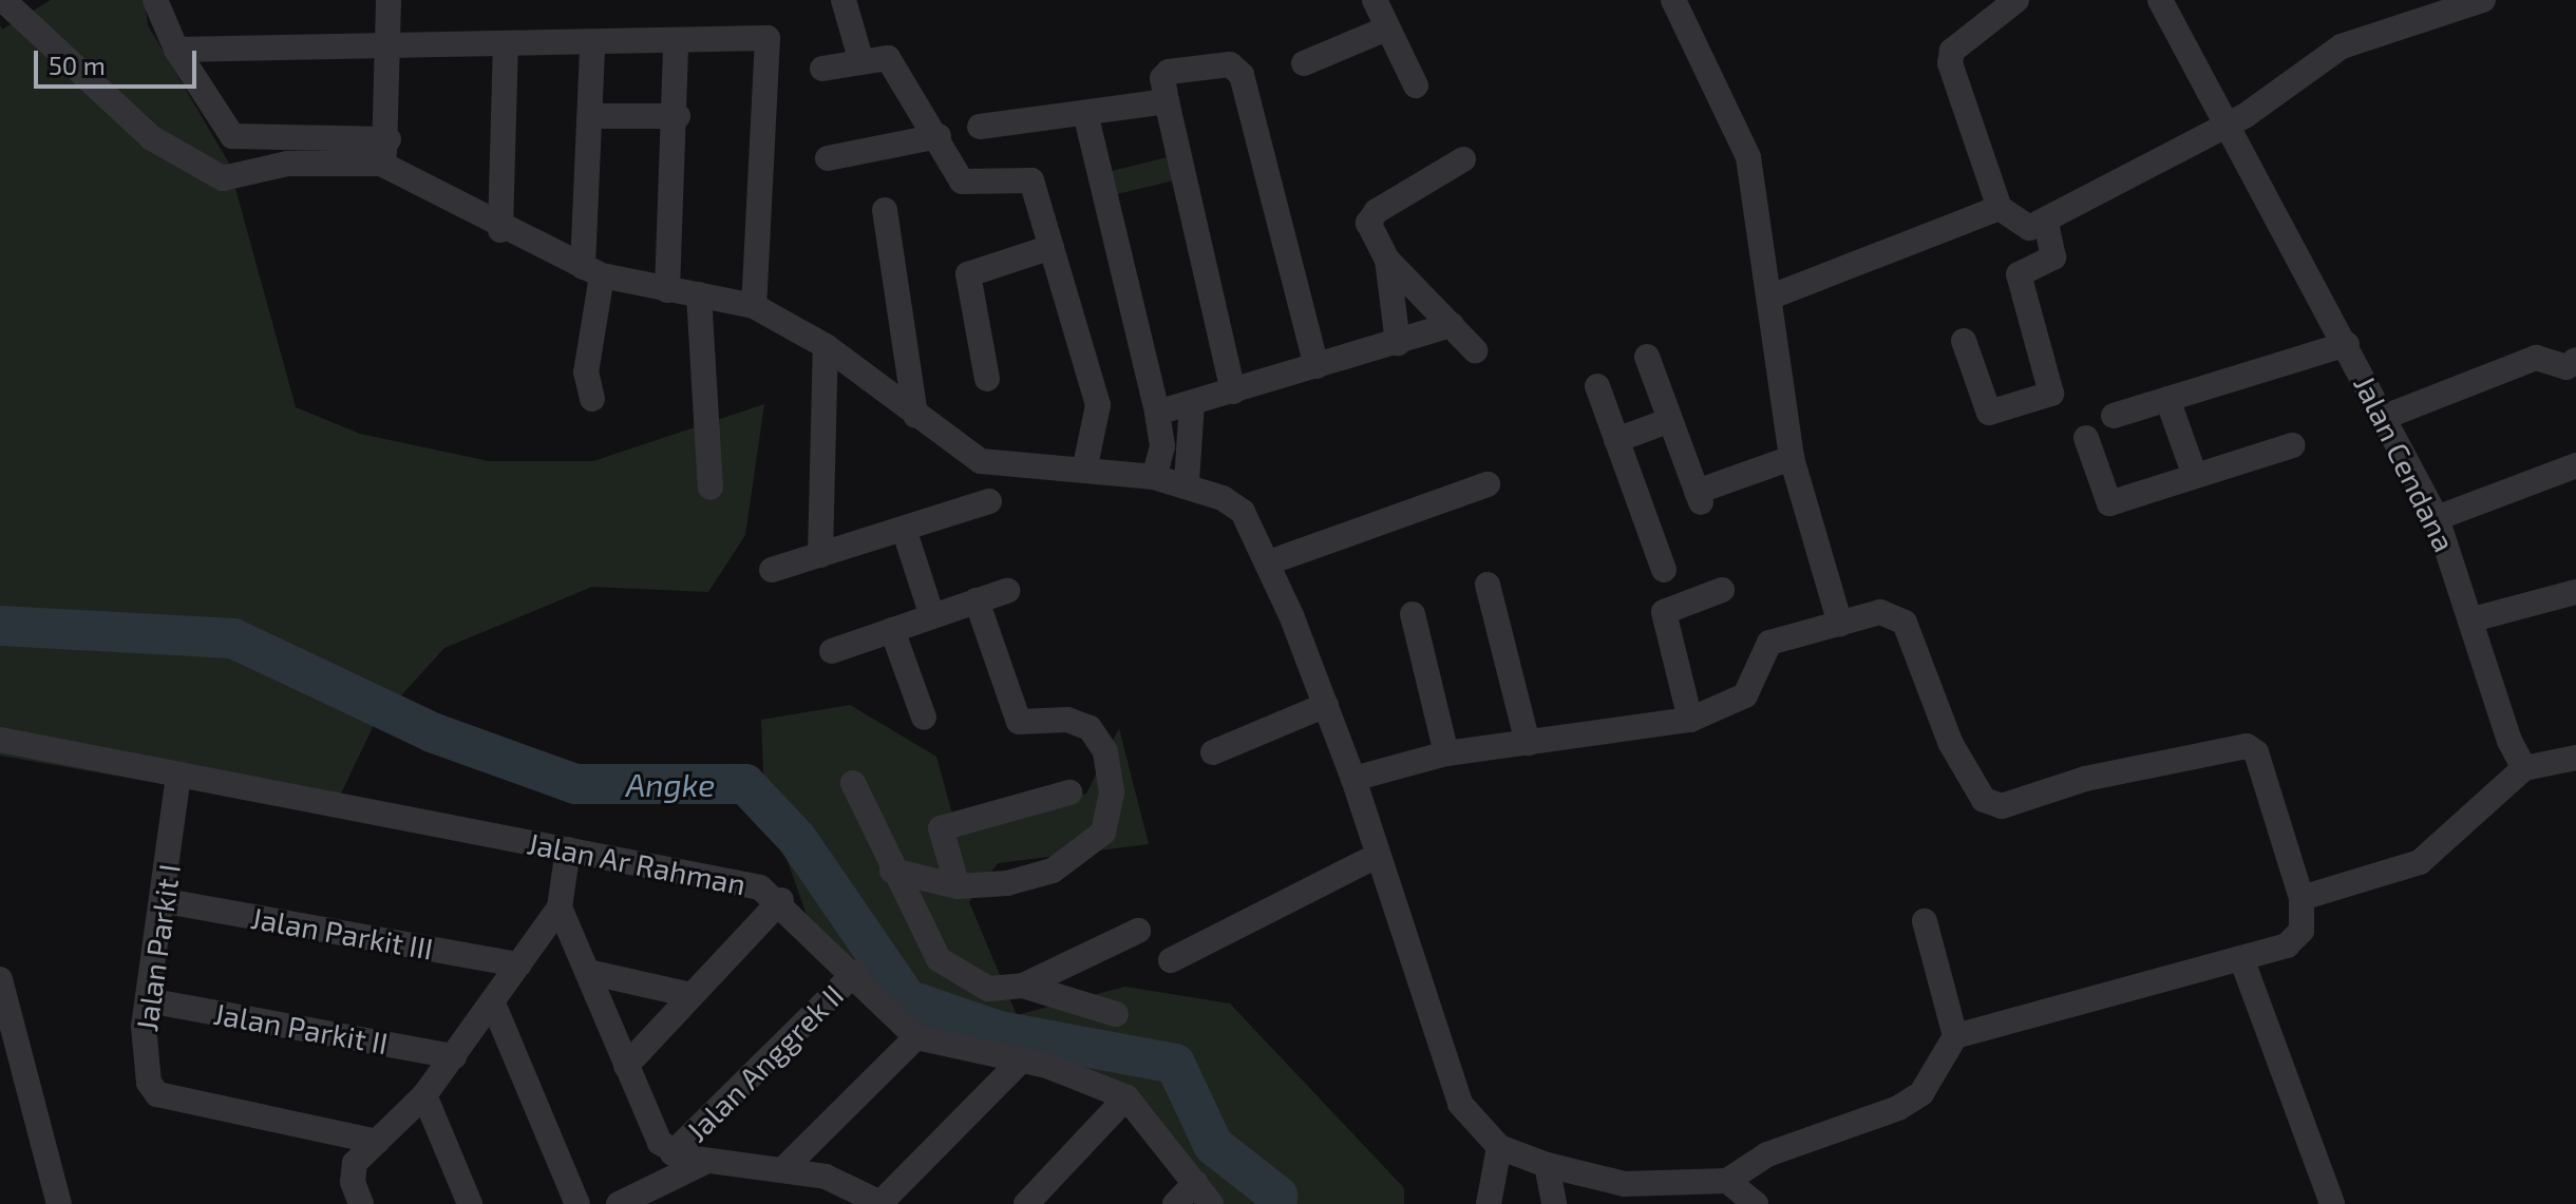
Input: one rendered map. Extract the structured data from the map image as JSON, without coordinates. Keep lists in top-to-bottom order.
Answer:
{
  "streets": {
    "street": [
      "Jalan Cendana",
      "Jalan Ar Rahman",
      "Jalan Parkit III",
      "Jalan Parkit I",
      "Jalan Parkit II",
      "Jalan Anggrek II"
    ]
  },
  "crossings": [
    ["Jalan Ar Rahman", "Jalan Parkit I"],
    ["Jalan Ar Rahman", "Jalan Anggrek II"],
    ["Jalan Parkit III", "Jalan Parkit I"],
    ["Jalan Parkit I", "Jalan Parkit II"]
  ],
  "water": ["Angke"],
  "scale_bar": "50 m"
}
